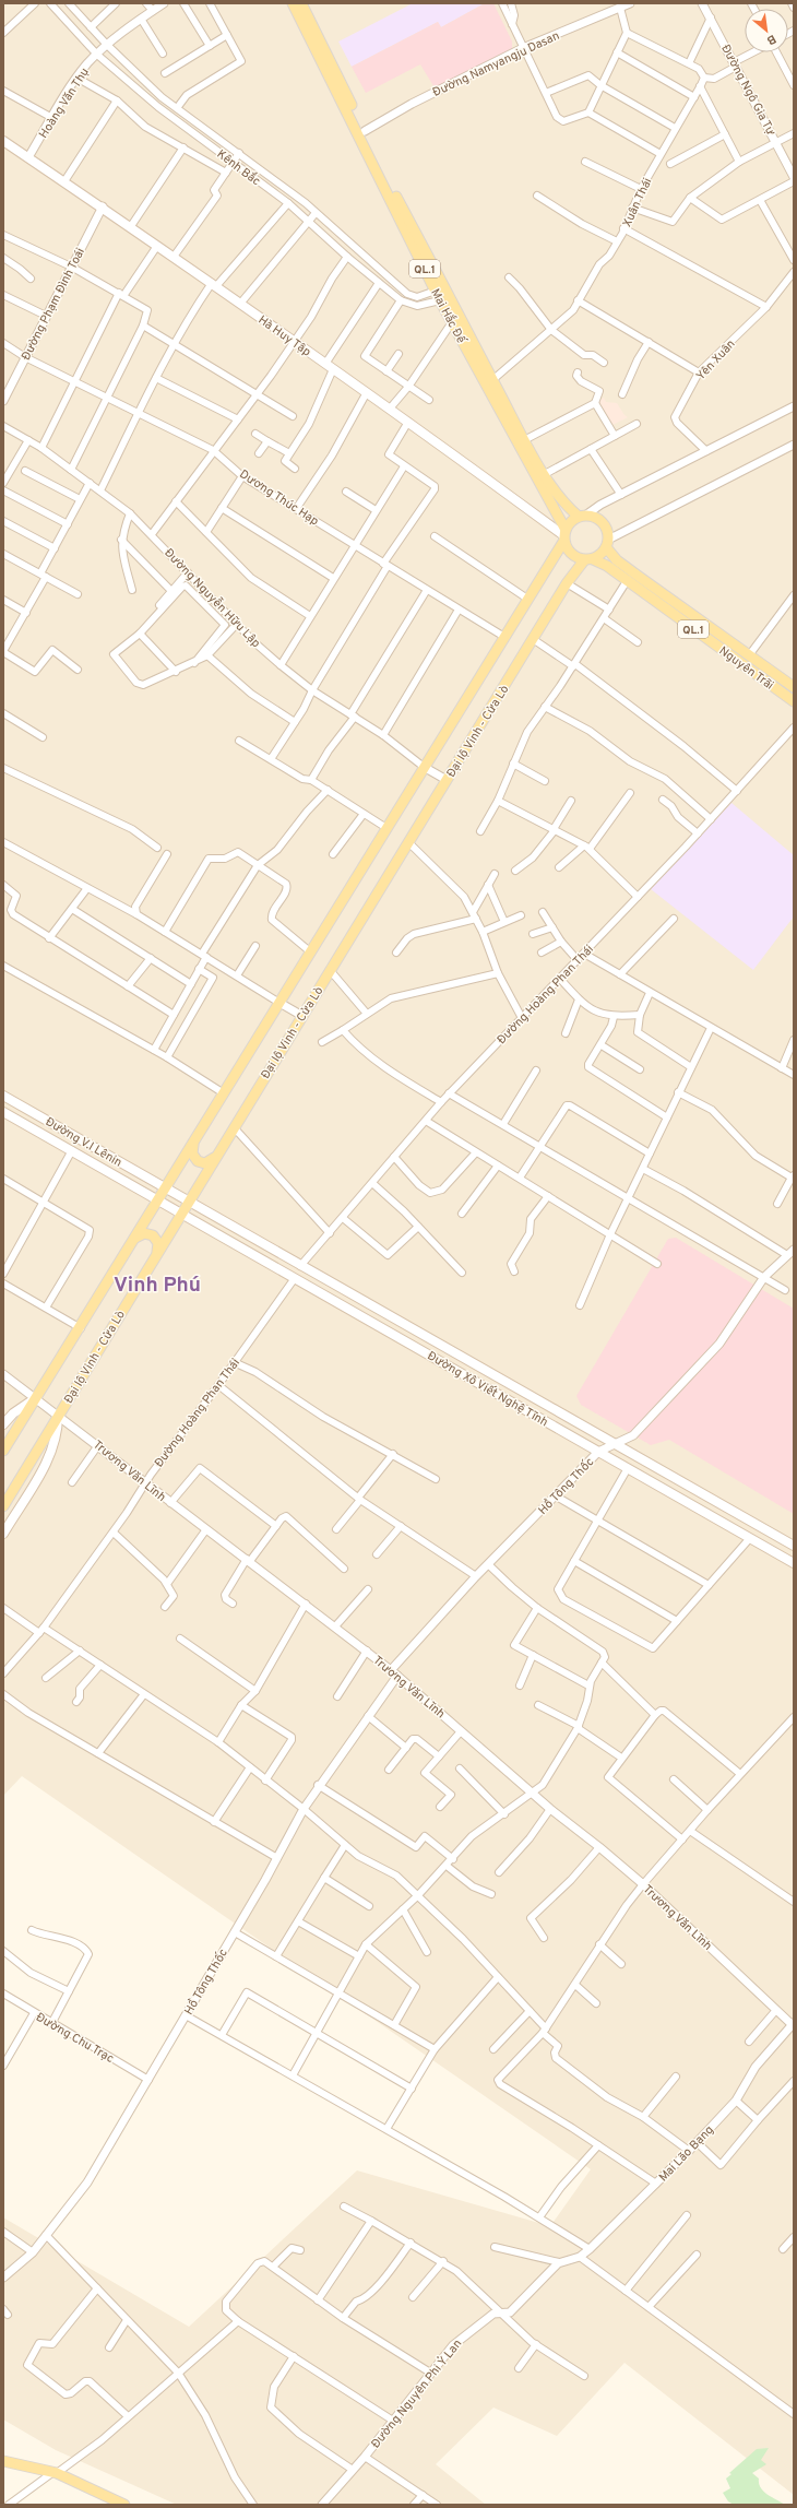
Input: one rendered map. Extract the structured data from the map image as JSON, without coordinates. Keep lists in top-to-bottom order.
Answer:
{
  "streets": {
    "main road": [
      "QL.1",
      "Mai Hắc Đế",
      "Hà Huy Tập",
      "Nguyên Trãi",
      "Đại lộ Vinh - Cửa Lò",
      "Đường V.I Lênin",
      "Đường Xô Viết Nghệ Tĩnh"
    ],
    "street": [
      "Đường Namyangju Dasan",
      "Đường Ngô Gia Tự",
      "Hoàng Văn Thụ",
      "Kênh Bắc",
      "Xuân Thái",
      "Đường Phạm Đình Toái",
      "Yên Xuân",
      "Dương Thúc Hạp",
      "Đường Nguyễn Hữu Lập",
      "Đường Hoàng Phan Thái",
      "Trương Văn Lĩnh",
      "Hồ Tông Thốc",
      "Đường Chu Trạc",
      "Mai Lão Bạng",
      "Đường Nguyên Phi Ỷ Lan"
    ]
  },
  "crossings": [
    ["Đường Namyangju Dasan", "Mai Hắc Đế"],
    ["Hoàng Văn Thụ", "Kênh Bắc"],
    ["Hoàng Văn Thụ", "Hà Huy Tập"],
    ["Xuân Thái", "Mai Hắc Đế"],
    ["QL.1", "Mai Hắc Đế"],
    ["QL.1", "Hà Huy Tập"],
    ["QL.1", "Nguyên Trãi"],
    ["QL.1", "Đại lộ Vinh - Cửa Lò"],
    ["Đường Phạm Đình Toái", "Hà Huy Tập"],
    ["Đường Phạm Đình Toái", "Dương Thúc Hạp"],
    ["Mai Hắc Đế", "Hà Huy Tập"],
    ["Mai Hắc Đế", "Nguyên Trãi"],
    ["Mai Hắc Đế", "Đại lộ Vinh - Cửa Lò"],
    ["Hà Huy Tập", "Nguyên Trãi"],
    ["Hà Huy Tập", "Đại lộ Vinh - Cửa Lò"],
    ["Dương Thúc Hạp", "Đại lộ Vinh - Cửa Lò"],
    ["Đường Nguyễn Hữu Lập", "Đại lộ Vinh - Cửa Lò"],
    ["Nguyên Trãi", "Đại lộ Vinh - Cửa Lò"],
    ["Đại lộ Vinh - Cửa Lò", "Đường V.I Lênin"],
    ["Đại lộ Vinh - Cửa Lò", "Đường Xô Viết Nghệ Tĩnh"],
    ["Đại lộ Vinh - Cửa Lò", "Trương Văn Lĩnh"],
    ["Đường Hoàng Phan Thái", "Đường Xô Viết Nghệ Tĩnh"],
    ["Đường Hoàng Phan Thái", "Trương Văn Lĩnh"],
    ["Đường V.I Lênin", "Đường Xô Viết Nghệ Tĩnh"],
    ["Đường Xô Viết Nghệ Tĩnh", "Hồ Tông Thốc"],
    ["Trương Văn Lĩnh", "Hồ Tông Thốc"],
    ["Trương Văn Lĩnh", "Mai Lão Bạng"],
    ["Hồ Tông Thốc", "Đường Chu Trạc"],
    ["Mai Lão Bạng", "Đường Nguyên Phi Ỷ Lan"]
  ],
  "districts": ["Vinh Phú"],
  "north": "bottom right"
}
